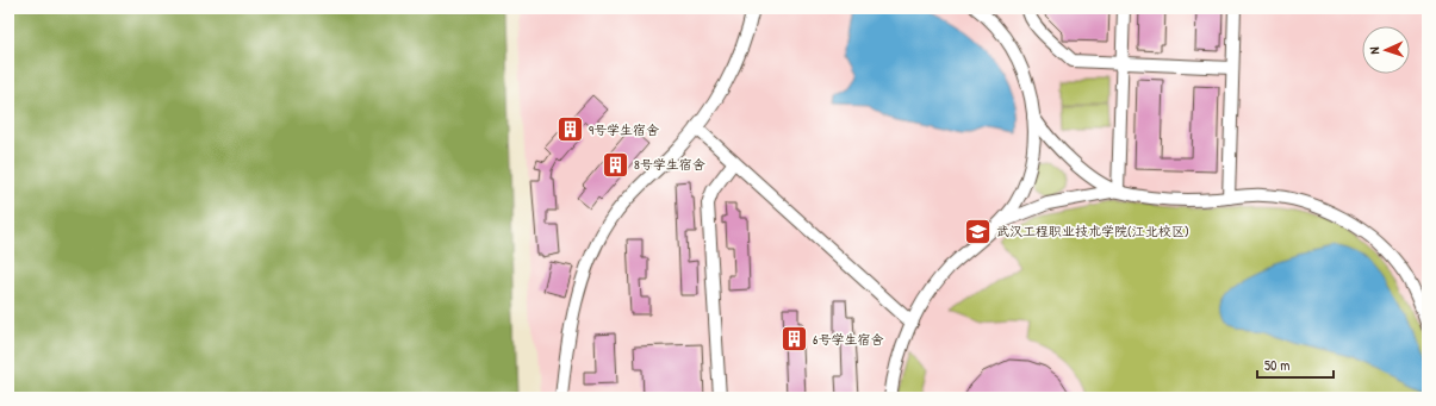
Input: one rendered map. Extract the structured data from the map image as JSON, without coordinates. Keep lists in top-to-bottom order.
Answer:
{
  "places": {
    "building": ["9号学生宿舍", "8号学生宿舍", "6号学生宿舍"],
    "school or university": ["武汉工程职业技术学院(江北校区)"]
  },
  "scale_bar": "50 m",
  "north": "left"
}
